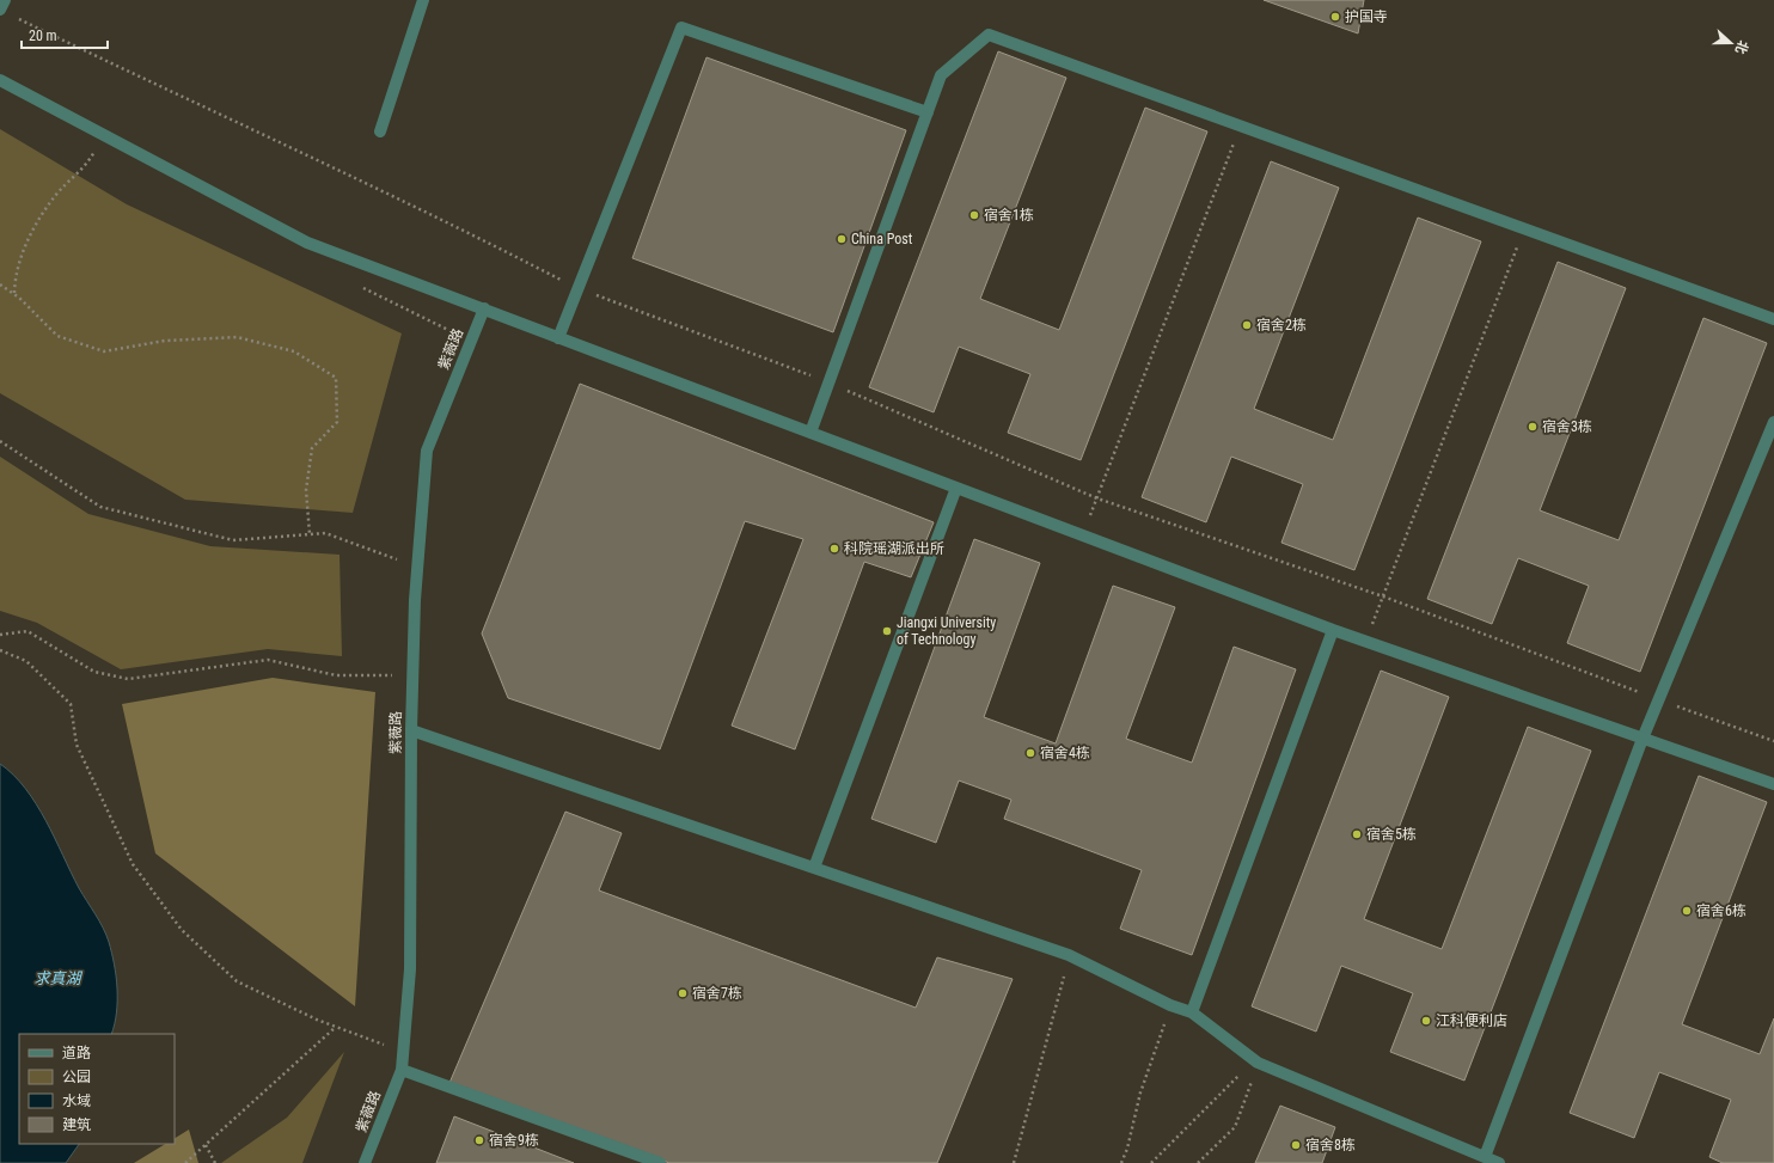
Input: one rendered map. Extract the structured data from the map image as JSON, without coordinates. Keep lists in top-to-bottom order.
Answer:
{
  "streets": {
    "street": ["紫薇路"]
  },
  "water": ["求真湖"],
  "places": [
    "护国寺",
    "宿舍1栋",
    "China Post",
    "宿舍2栋",
    "宿舍3栋",
    "科院瑶湖派出所",
    "Jiangxi University of Technology",
    "宿舍4栋",
    "宿舍5栋",
    "宿舍6栋",
    "宿舍7栋",
    "江科便利店",
    "宿舍9栋",
    "宿舍8栋"
  ],
  "legend": [
    "道路",
    "公园",
    "水域",
    "建筑"
  ],
  "scale_bar": "20 m",
  "north": "right"
}
